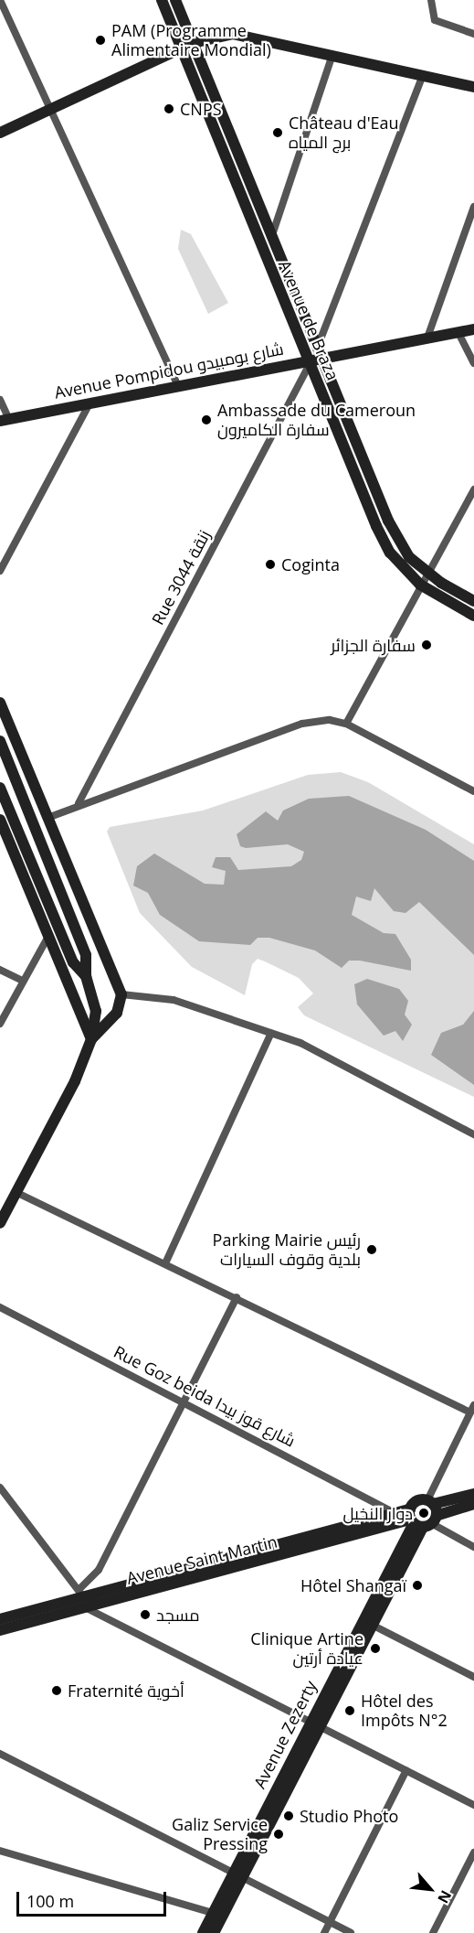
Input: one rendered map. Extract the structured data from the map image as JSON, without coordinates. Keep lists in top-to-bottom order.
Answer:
{
  "streets": {
    "main road": [
      "Avenue de Braza",
      "Avenue Pompidou شارع بومبيدو",
      "Avenue Saint Martin",
      "Avenue Zezerty"
    ],
    "street": ["Rue 3044 زنقة", "Rue Goz beida شارع قوز بيدا"]
  },
  "crossings": [
    ["Avenue de Braza", "Avenue Pompidou شارع بومبيدو"],
    ["Avenue de Braza", "Rue 3044 زنقة"],
    ["Avenue Pompidou شارع بومبيدو", "Rue 3044 زنقة"],
    ["Rue Goz beida شارع قوز بيدا", "Avenue Saint Martin"],
    ["Avenue Saint Martin", "Avenue Zezerty"]
  ],
  "places": [
    "PAM (Programme Alimentaire Mondial)",
    "CNPS",
    "Château d'Eau برج المياه",
    "Ambassade du Cameroun سفارة الكاميرون",
    "Coginta",
    "سفارة الجزائر",
    "Parking Mairie رئيس بلدية وقوف السيارات",
    "دوار النخيل",
    "Hôtel Shangaï",
    "مسجد",
    "Clinique Artine عيادة أرتين",
    "Fraternité أخوية",
    "Hôtel des Impôts N°2",
    "Studio Photo",
    "Galiz Service Pressing"
  ],
  "scale_bar": "100 m",
  "north": "bottom right"
}
